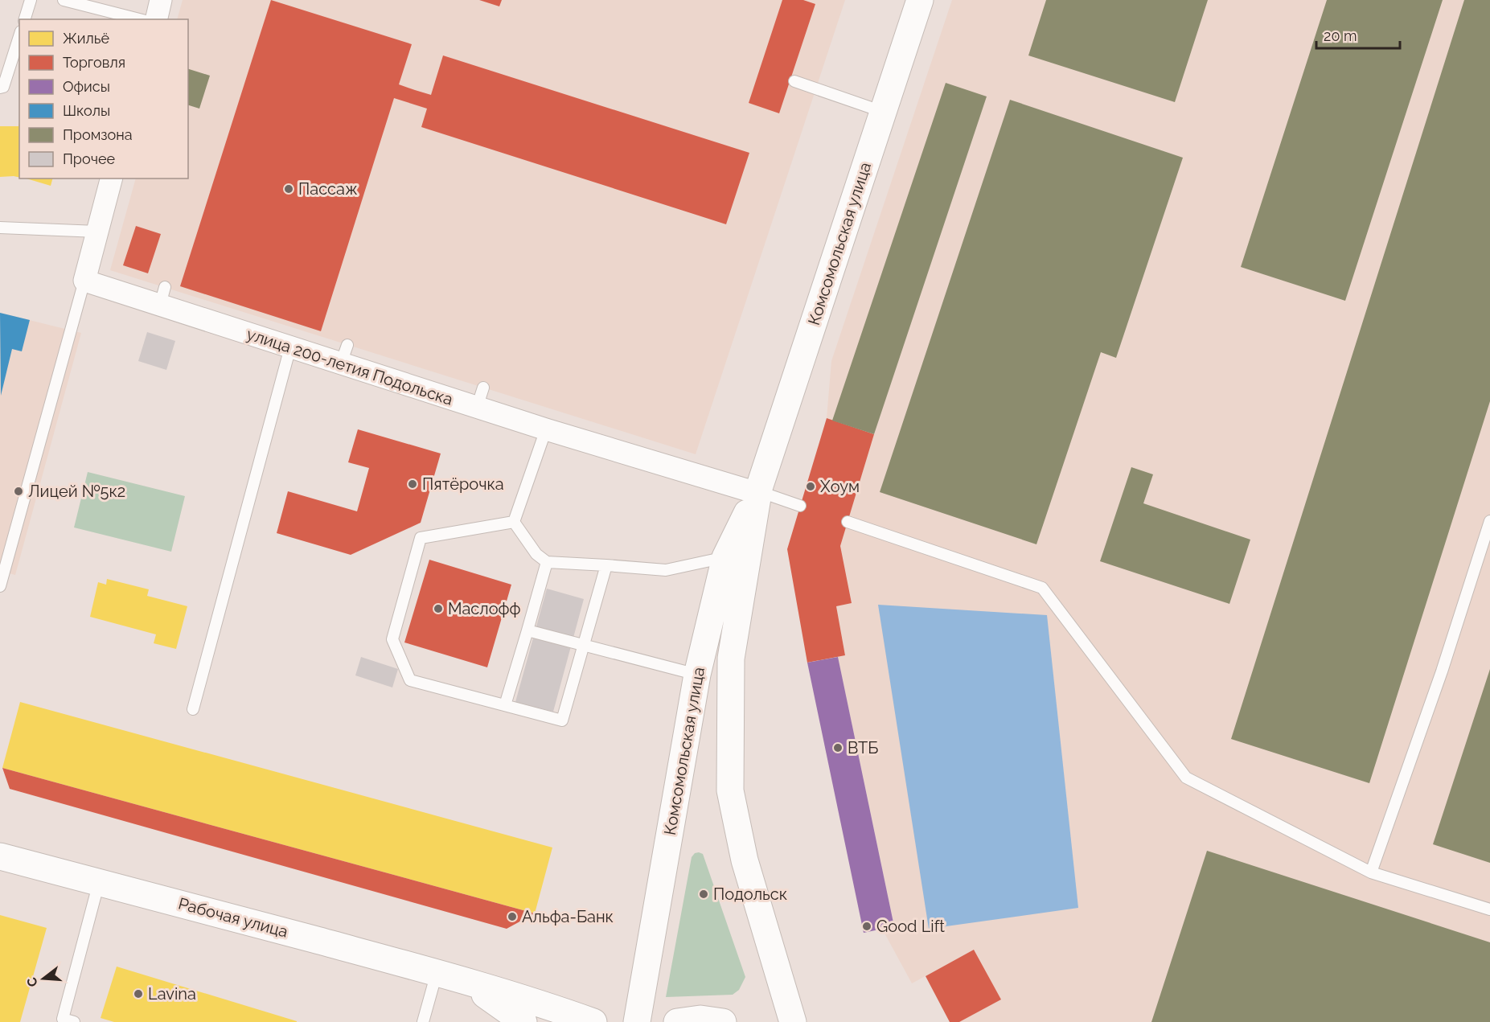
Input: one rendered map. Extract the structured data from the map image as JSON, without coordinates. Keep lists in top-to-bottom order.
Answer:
{
  "streets": {
    "main road": ["Комсомольская улица", "Рабочая улица"],
    "street": ["улица 200-летия Подольска"]
  },
  "crossings": [
    ["Комсомольская улица", "улица 200-летия Подольска"]
  ],
  "places": [
    "Пассаж",
    "Пятёрочка",
    "Хоум",
    "Лицей №5к2",
    "Маслофф",
    "ВТБ",
    "Подольск",
    "Альфа-Банк",
    "Good Lift",
    "Lavina"
  ],
  "legend": [
    "Жильё",
    "Торговля",
    "Офисы",
    "Школы",
    "Промзона",
    "Прочее"
  ],
  "scale_bar": "20 m",
  "north": "left"
}
